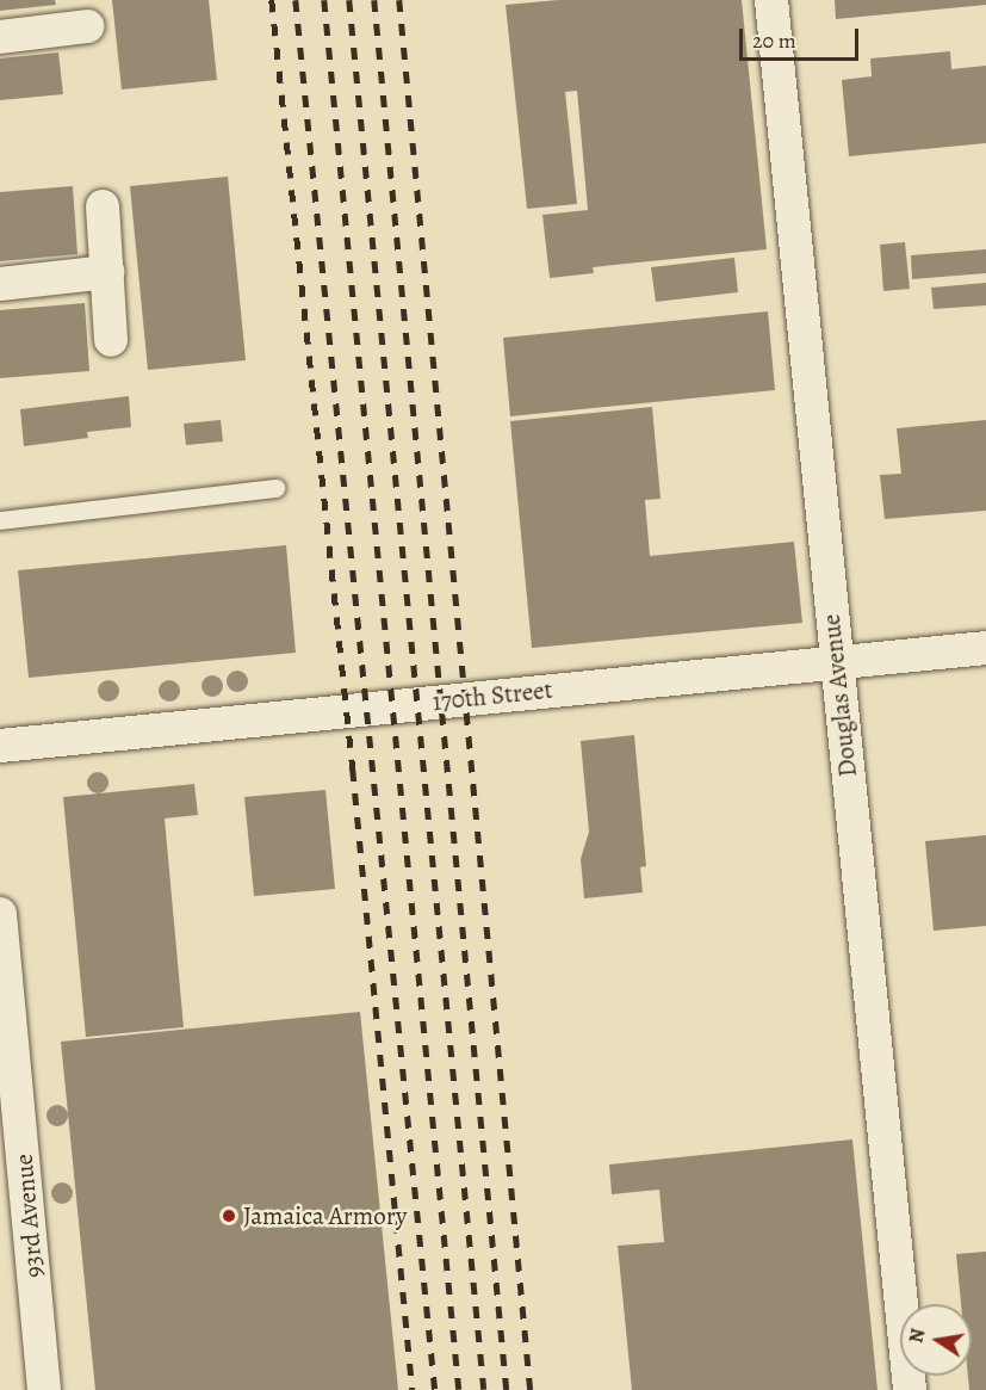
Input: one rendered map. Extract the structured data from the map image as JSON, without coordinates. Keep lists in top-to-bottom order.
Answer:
{
  "streets": {
    "street": ["170th Street", "Douglas Avenue", "93rd Avenue"]
  },
  "crossings": [
    ["170th Street", "Douglas Avenue"]
  ],
  "places": ["Jamaica Armory"],
  "scale_bar": "20 m",
  "north": "left"
}
